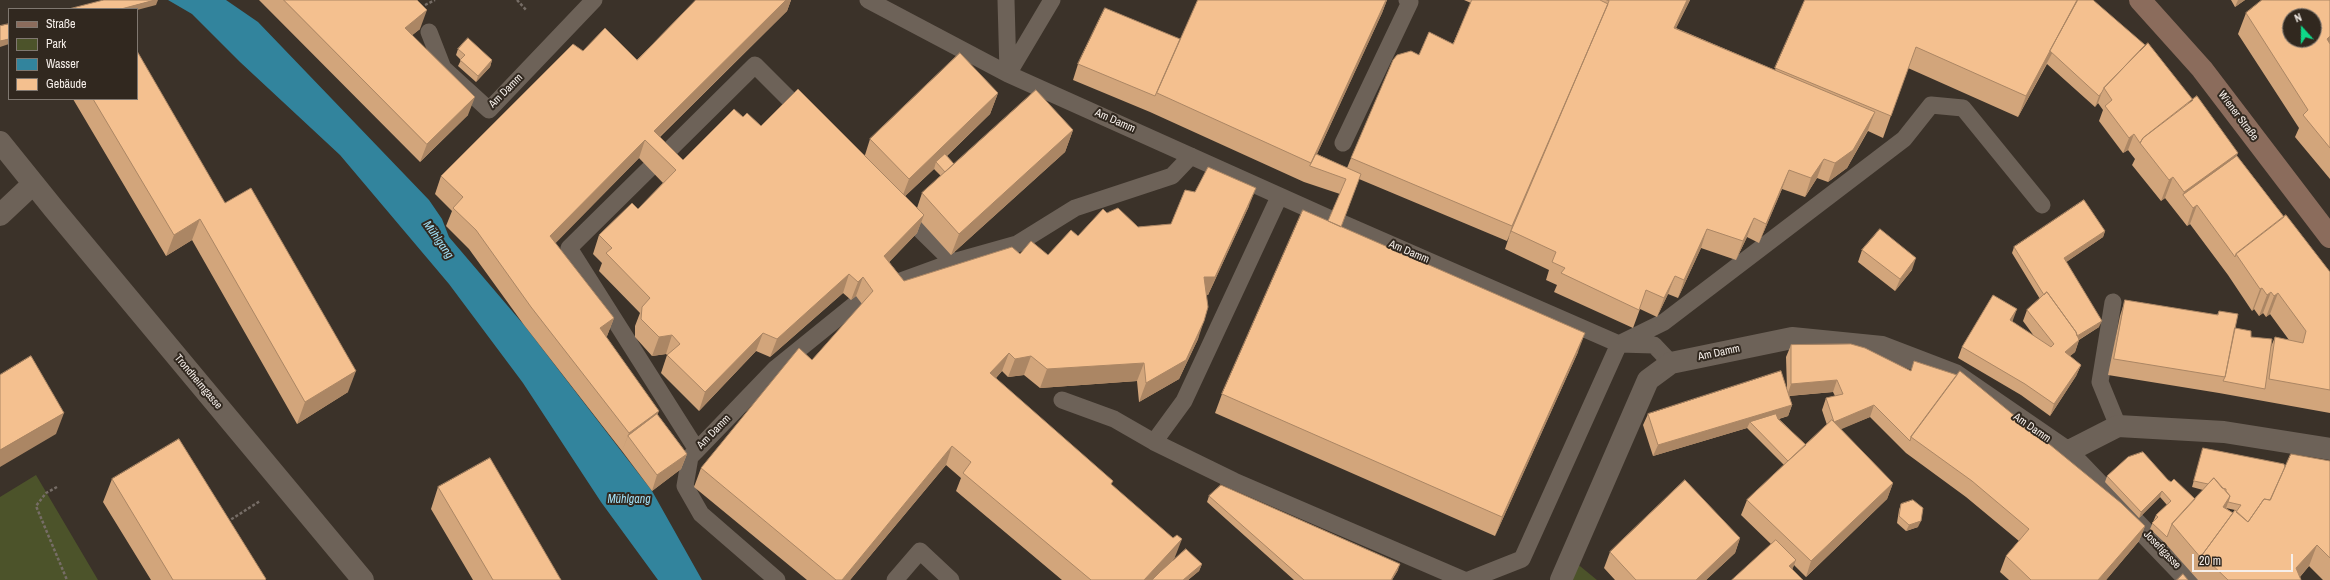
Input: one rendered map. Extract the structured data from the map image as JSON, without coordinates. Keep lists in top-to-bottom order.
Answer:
{
  "streets": {
    "main road": ["Wiener Straße"],
    "street": ["Am Damm", "Trondheimgasse", "Josefigasse"]
  },
  "crossings": [
    ["Am Damm", "Josefigasse"]
  ],
  "water": ["Mühlgang"],
  "legend": [
    "Straße",
    "Park",
    "Wasser",
    "Gebäude"
  ],
  "scale_bar": "20 m",
  "north": "top"
}
